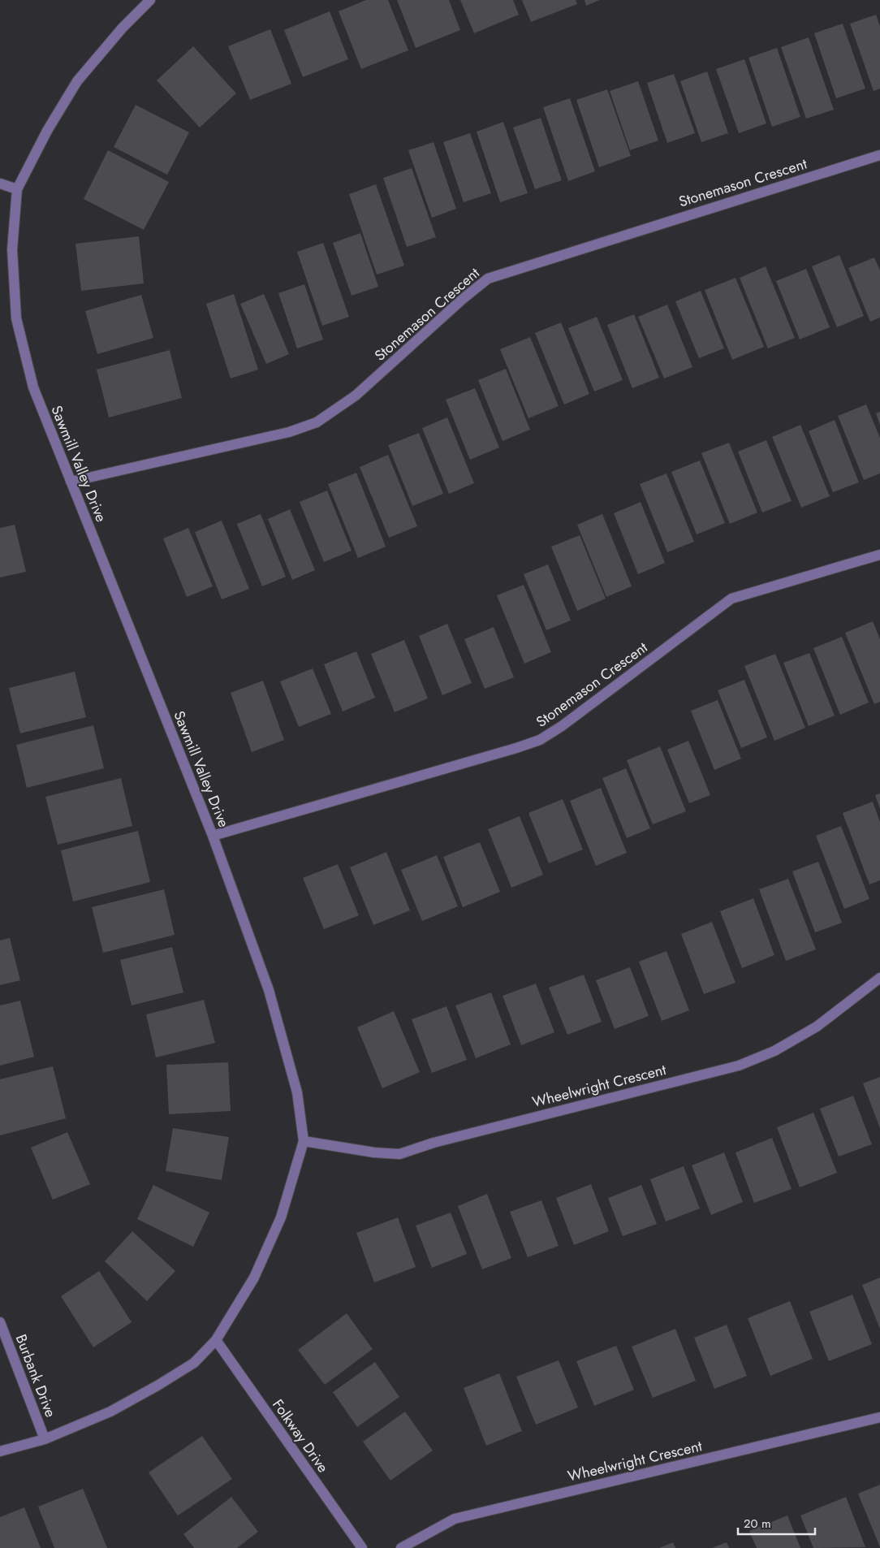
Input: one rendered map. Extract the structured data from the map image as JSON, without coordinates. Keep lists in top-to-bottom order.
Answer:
{
  "streets": {
    "street": [
      "Stonemason Crescent",
      "Sawmill Valley Drive",
      "Wheelwright Crescent",
      "Burbank Drive",
      "Folkway Drive"
    ]
  },
  "crossings": [
    ["Stonemason Crescent", "Sawmill Valley Drive"],
    ["Sawmill Valley Drive", "Wheelwright Crescent"],
    ["Sawmill Valley Drive", "Burbank Drive"],
    ["Sawmill Valley Drive", "Folkway Drive"]
  ],
  "scale_bar": "20 m"
}
